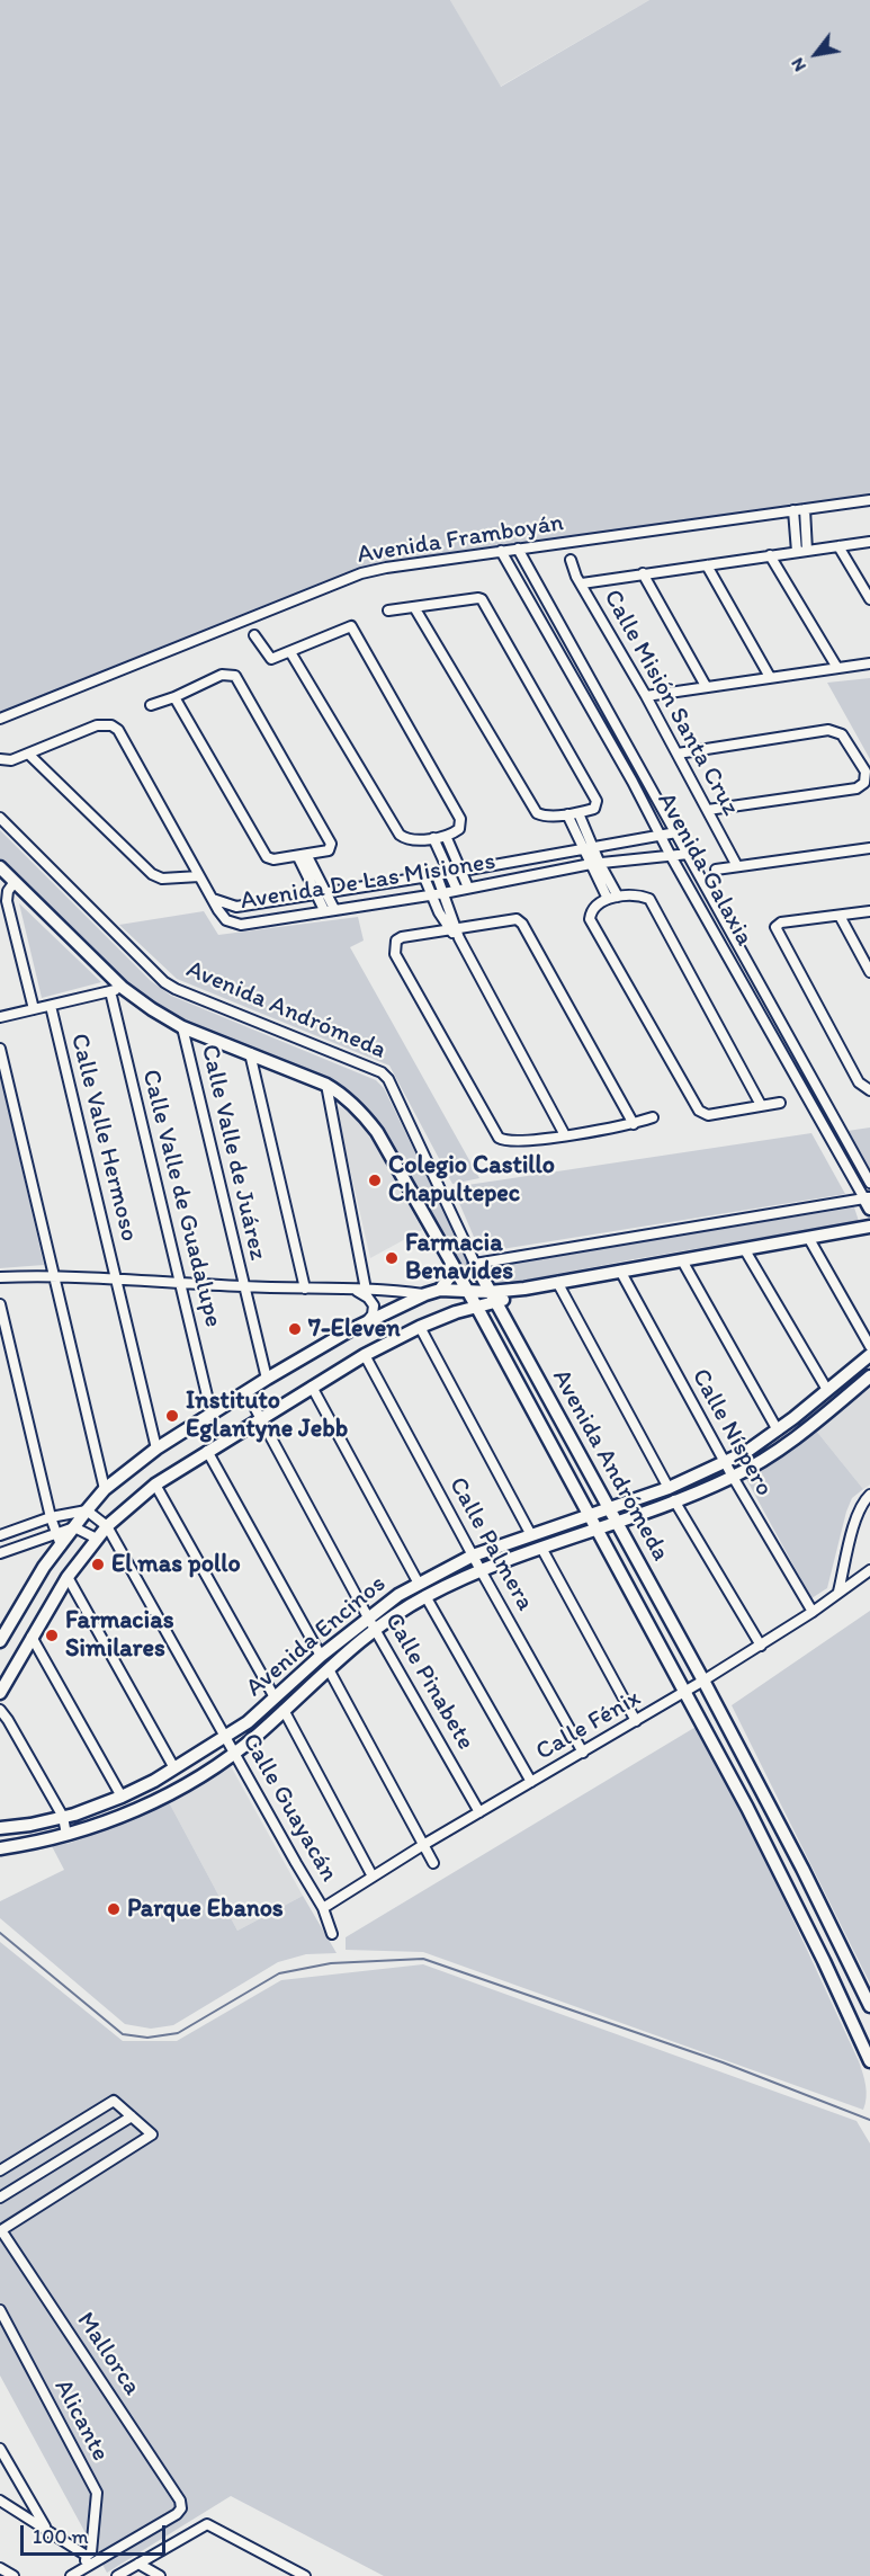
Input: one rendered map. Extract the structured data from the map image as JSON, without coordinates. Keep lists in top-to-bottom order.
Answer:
{
  "streets": {
    "street": [
      "Avenida Framboyán",
      "Calle Misión Santa Cruz",
      "Avenida Galaxia",
      "Avenida De Las Misiones",
      "Avenida Andrómeda",
      "Calle Valle Hermoso",
      "Calle Valle de Juárez",
      "Calle Valle de Guadalupe",
      "Calle Níspero",
      "Calle Palmera",
      "Avenida Encinos",
      "Calle Pinabete",
      "Calle Fénix",
      "Calle Guayacán",
      "Mallorca",
      "Alicante"
    ]
  },
  "crossings": [
    ["Avenida Framboyán", "Avenida Galaxia"],
    ["Avenida Galaxia", "Avenida De Las Misiones"],
    ["Avenida Andrómeda", "Calle Valle de Juárez"],
    ["Avenida Andrómeda", "Avenida Encinos"],
    ["Avenida Andrómeda", "Calle Fénix"],
    ["Calle Níspero", "Avenida Encinos"],
    ["Calle Níspero", "Calle Fénix"],
    ["Calle Palmera", "Avenida Encinos"],
    ["Calle Palmera", "Calle Fénix"],
    ["Avenida Encinos", "Calle Pinabete"],
    ["Avenida Encinos", "Calle Guayacán"],
    ["Calle Pinabete", "Calle Fénix"],
    ["Calle Fénix", "Calle Guayacán"],
    ["Mallorca", "Alicante"]
  ],
  "places": [
    "Colegio Castillo Chapultepec",
    "Farmacia Benavides",
    "7-Eleven",
    "Instituto Eglantyne Jebb",
    "El mas pollo",
    "Farmacias Similares",
    "Parque Ebanos"
  ],
  "scale_bar": "100 m",
  "north": "bottom left"
}
